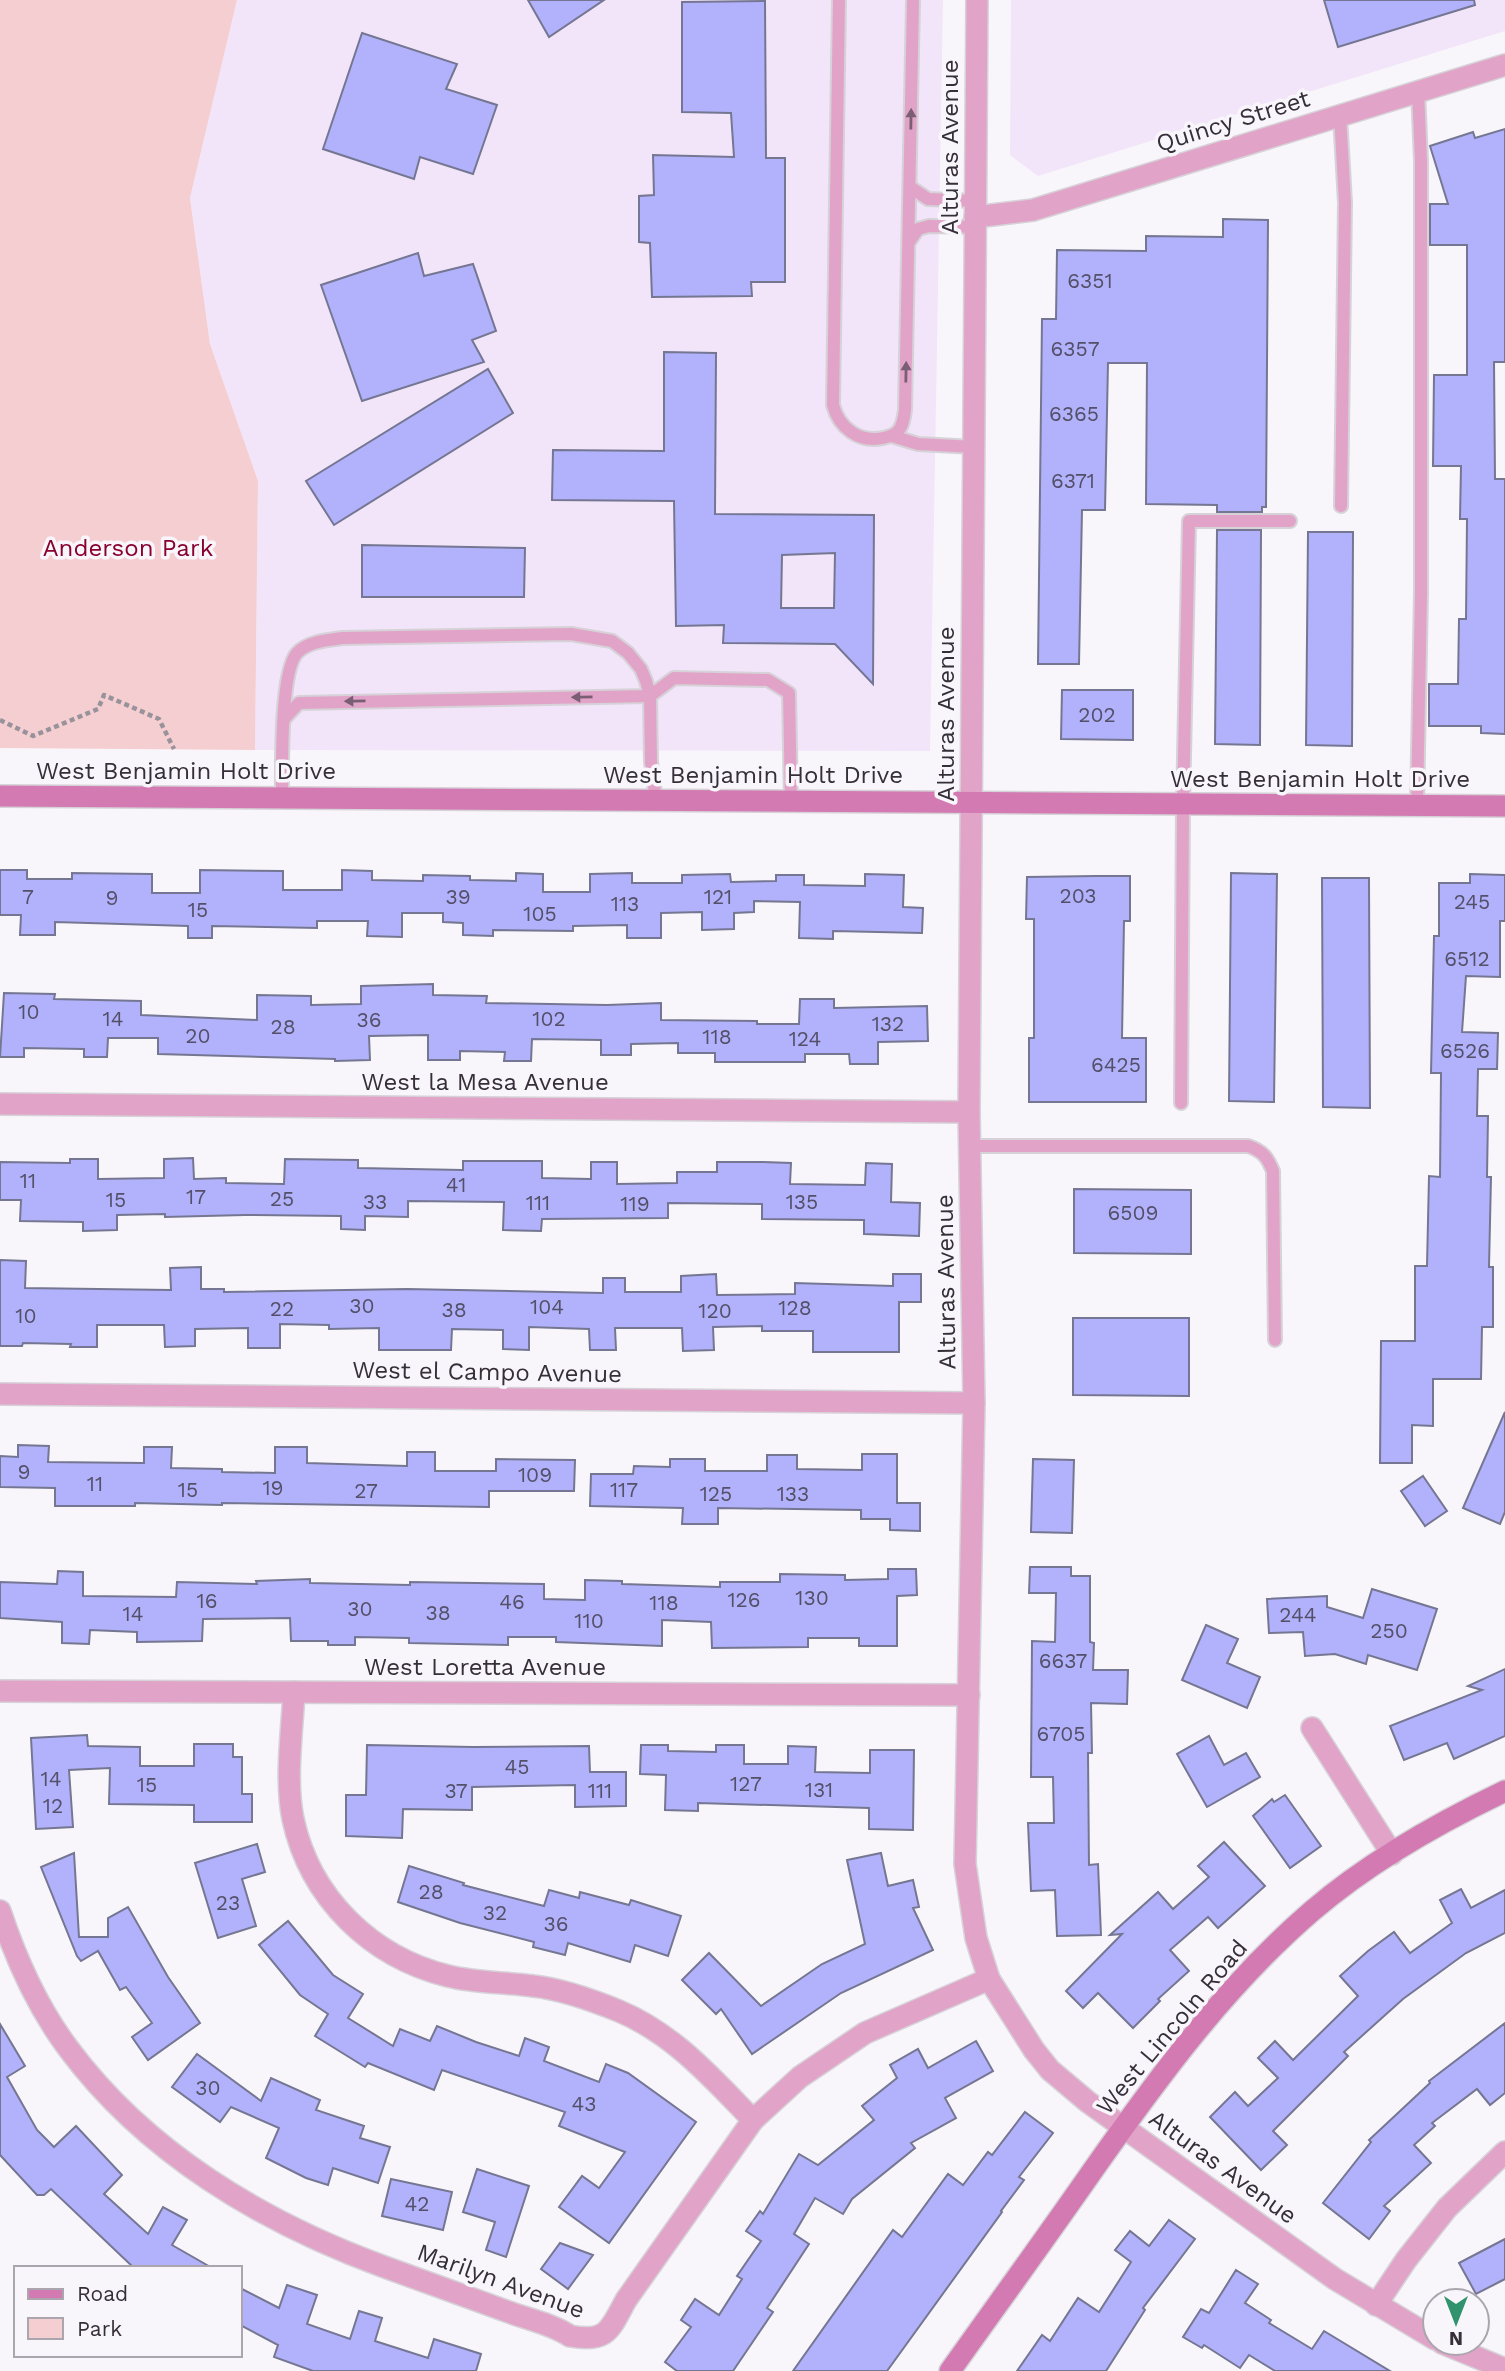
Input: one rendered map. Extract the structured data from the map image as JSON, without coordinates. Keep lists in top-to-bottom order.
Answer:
{
  "streets": {
    "main road": ["West Benjamin Holt Drive", "West Lincoln Road"],
    "street": [
      "Quincy Street",
      "Alturas Avenue",
      "West la Mesa Avenue",
      "West el Campo Avenue",
      "West Loretta Avenue",
      "Marilyn Avenue"
    ]
  },
  "crossings": [
    ["Quincy Street", "Alturas Avenue"],
    ["Alturas Avenue", "West Benjamin Holt Drive"],
    ["Alturas Avenue", "West la Mesa Avenue"],
    ["Alturas Avenue", "West el Campo Avenue"],
    ["Alturas Avenue", "West Loretta Avenue"],
    ["Alturas Avenue", "West Lincoln Road"],
    ["Alturas Avenue", "Marilyn Avenue"]
  ],
  "parks": ["Anderson Park"],
  "house_numbers": [
    "6351",
    "6357",
    "6365",
    "6371",
    "202",
    "203",
    "7",
    "39",
    "121",
    "9",
    "245",
    "113",
    "15",
    "105",
    "6512",
    "10",
    "14",
    "102",
    "36",
    "132",
    "28",
    "20",
    "118",
    "124",
    "6526",
    "6425",
    "11",
    "41",
    "17",
    "25",
    "15",
    "33",
    "135",
    "111",
    "119",
    "6509",
    "30",
    "104",
    "128",
    "22",
    "38",
    "120",
    "10",
    "9",
    "109",
    "11",
    "19",
    "15",
    "117",
    "27",
    "125",
    "133",
    "130",
    "126",
    "16",
    "46",
    "118",
    "30",
    "38",
    "14",
    "244",
    "110",
    "250",
    "6637",
    "6705",
    "45",
    "14",
    "127",
    "15",
    "131",
    "37",
    "111",
    "12",
    "28",
    "23",
    "32",
    "36",
    "30",
    "43",
    "42"
  ],
  "legend": ["Road", "Park"],
  "north": "bottom"
}
